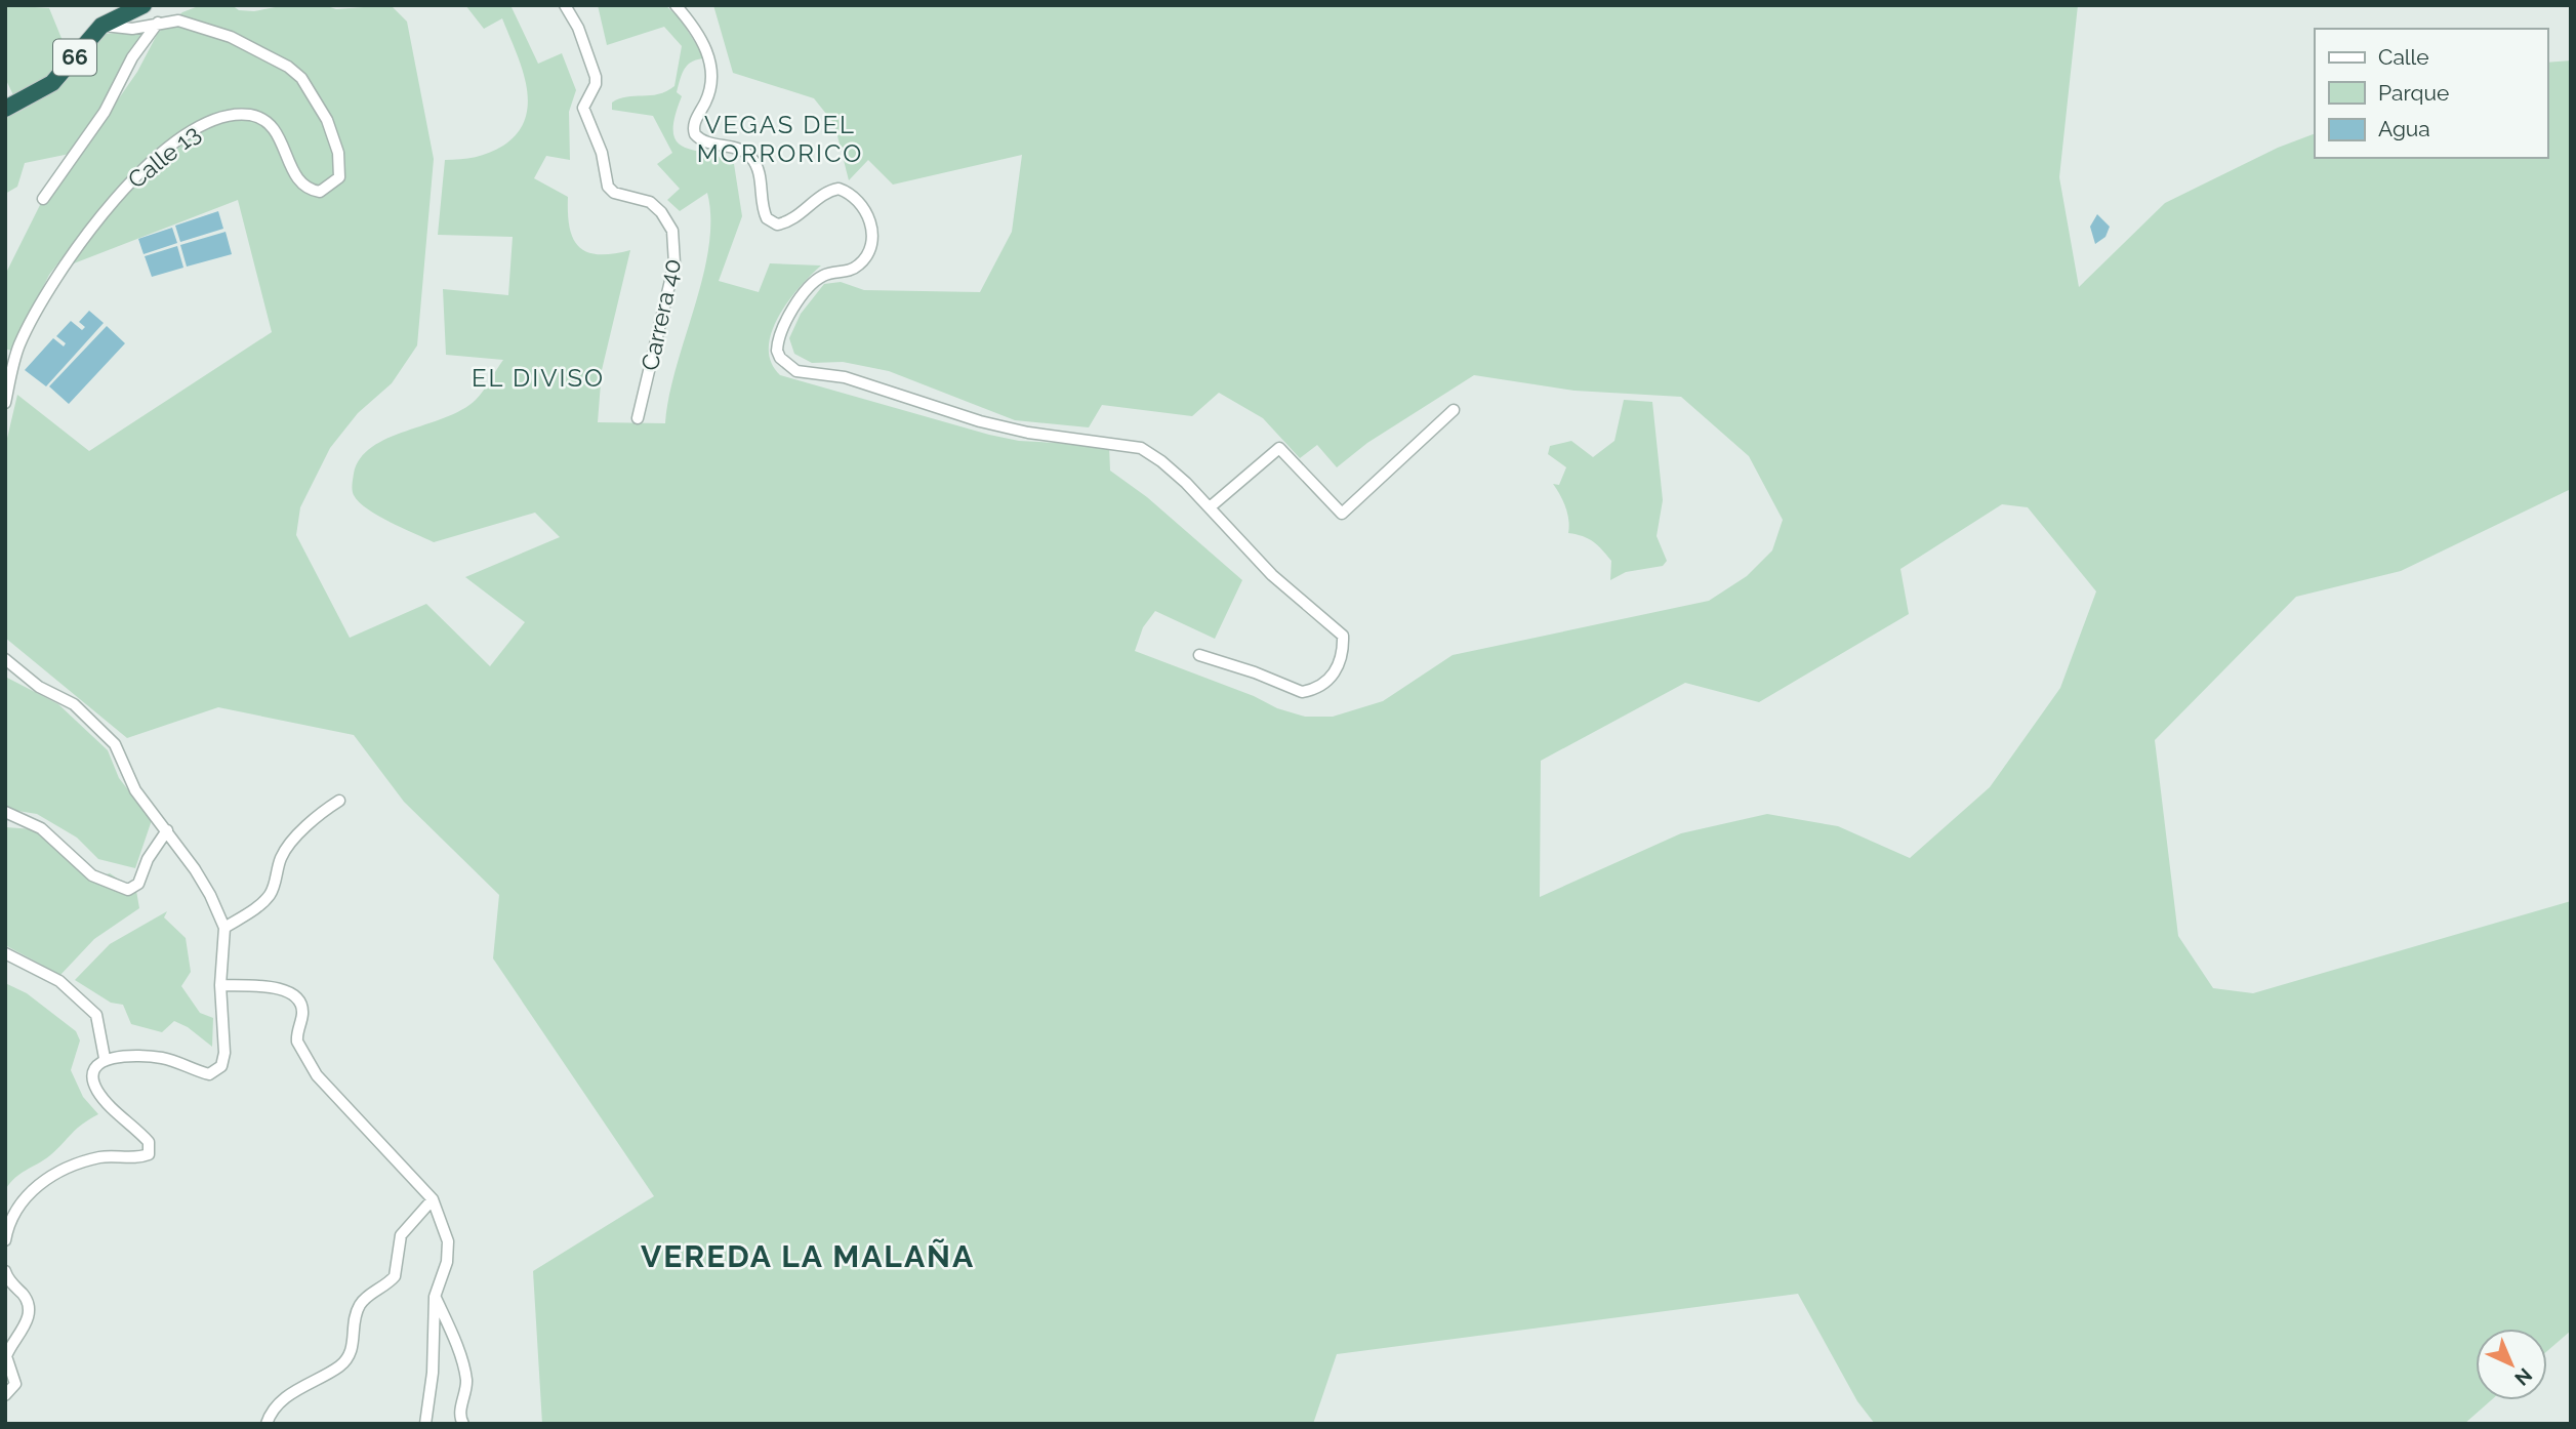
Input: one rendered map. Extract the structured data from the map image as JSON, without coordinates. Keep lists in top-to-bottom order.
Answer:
{
  "streets": {
    "highway": ["66"],
    "street": ["Calle 13", "Carrera 40"]
  },
  "crossings": [
    ["66", "Calle 13"]
  ],
  "districts": ["VEGAS DEL MORRORICO", "EL DIVISO", "VEREDA LA MALAÑA"],
  "legend": ["Calle", "Parque", "Agua"],
  "north": "bottom right"
}
